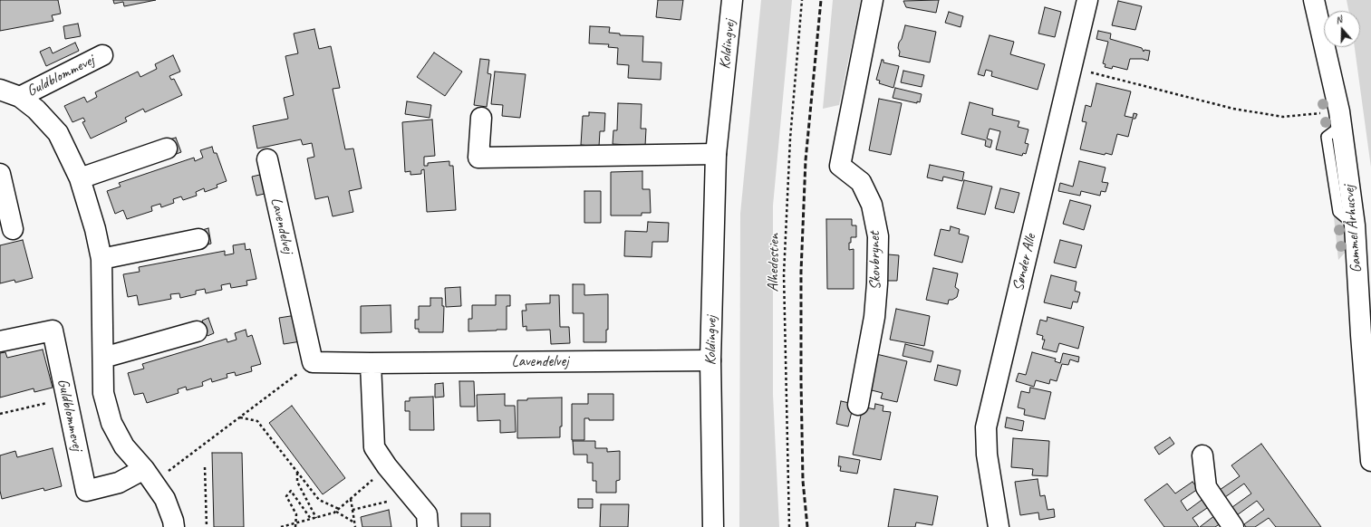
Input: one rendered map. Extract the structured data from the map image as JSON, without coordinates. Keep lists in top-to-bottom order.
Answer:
{
  "streets": {
    "street": [
      "Koldingvej",
      "Guldblommevej",
      "Lavendelvej",
      "Gammel Århusvej",
      "Skovbrynet",
      "Sønder Alle"
    ],
    "path": ["Alhedestien"]
  },
  "crossings": [
    ["Koldingvej", "Lavendelvej"]
  ],
  "north": "top"
}
